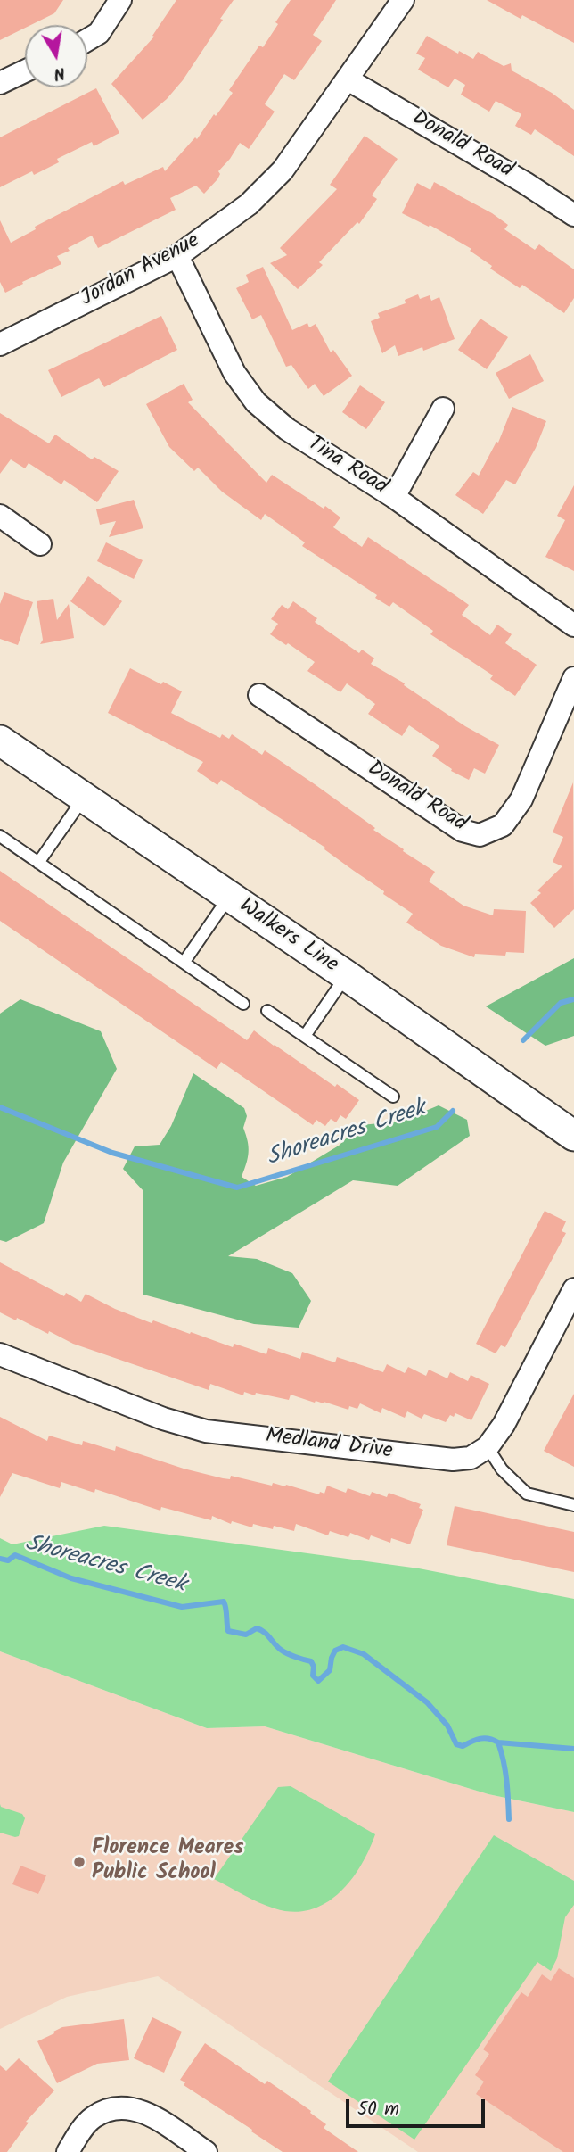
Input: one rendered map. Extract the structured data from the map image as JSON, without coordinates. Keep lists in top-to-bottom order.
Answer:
{
  "streets": {
    "main road": ["Walkers Line"],
    "street": [
      "Donald Road",
      "Jordan Avenue",
      "Tina Road",
      "Medland Drive"
    ]
  },
  "crossings": [
    ["Donald Road", "Jordan Avenue"],
    ["Jordan Avenue", "Tina Road"]
  ],
  "water": ["Shoreacres Creek"],
  "places": ["Florence Meares Public School"],
  "scale_bar": "50 m",
  "north": "bottom"
}
